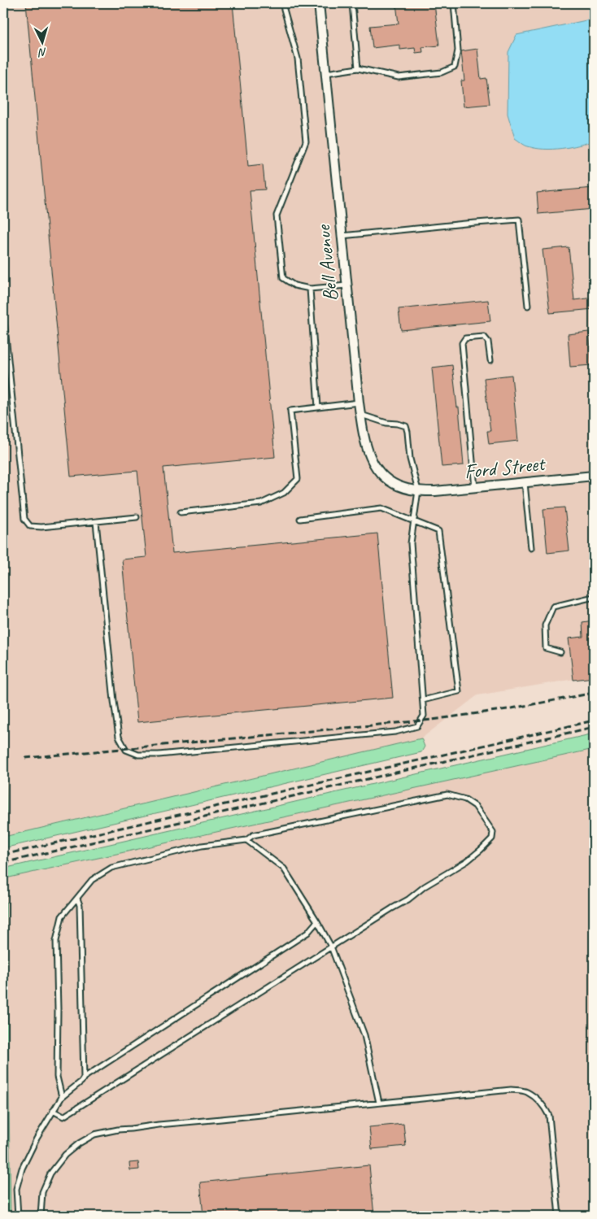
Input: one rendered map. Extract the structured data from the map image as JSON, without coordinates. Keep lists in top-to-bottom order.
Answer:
{
  "streets": {
    "street": ["Bell Avenue", "Ford Street"]
  },
  "crossings": [
    ["Bell Avenue", "Ford Street"]
  ],
  "north": "bottom"
}
